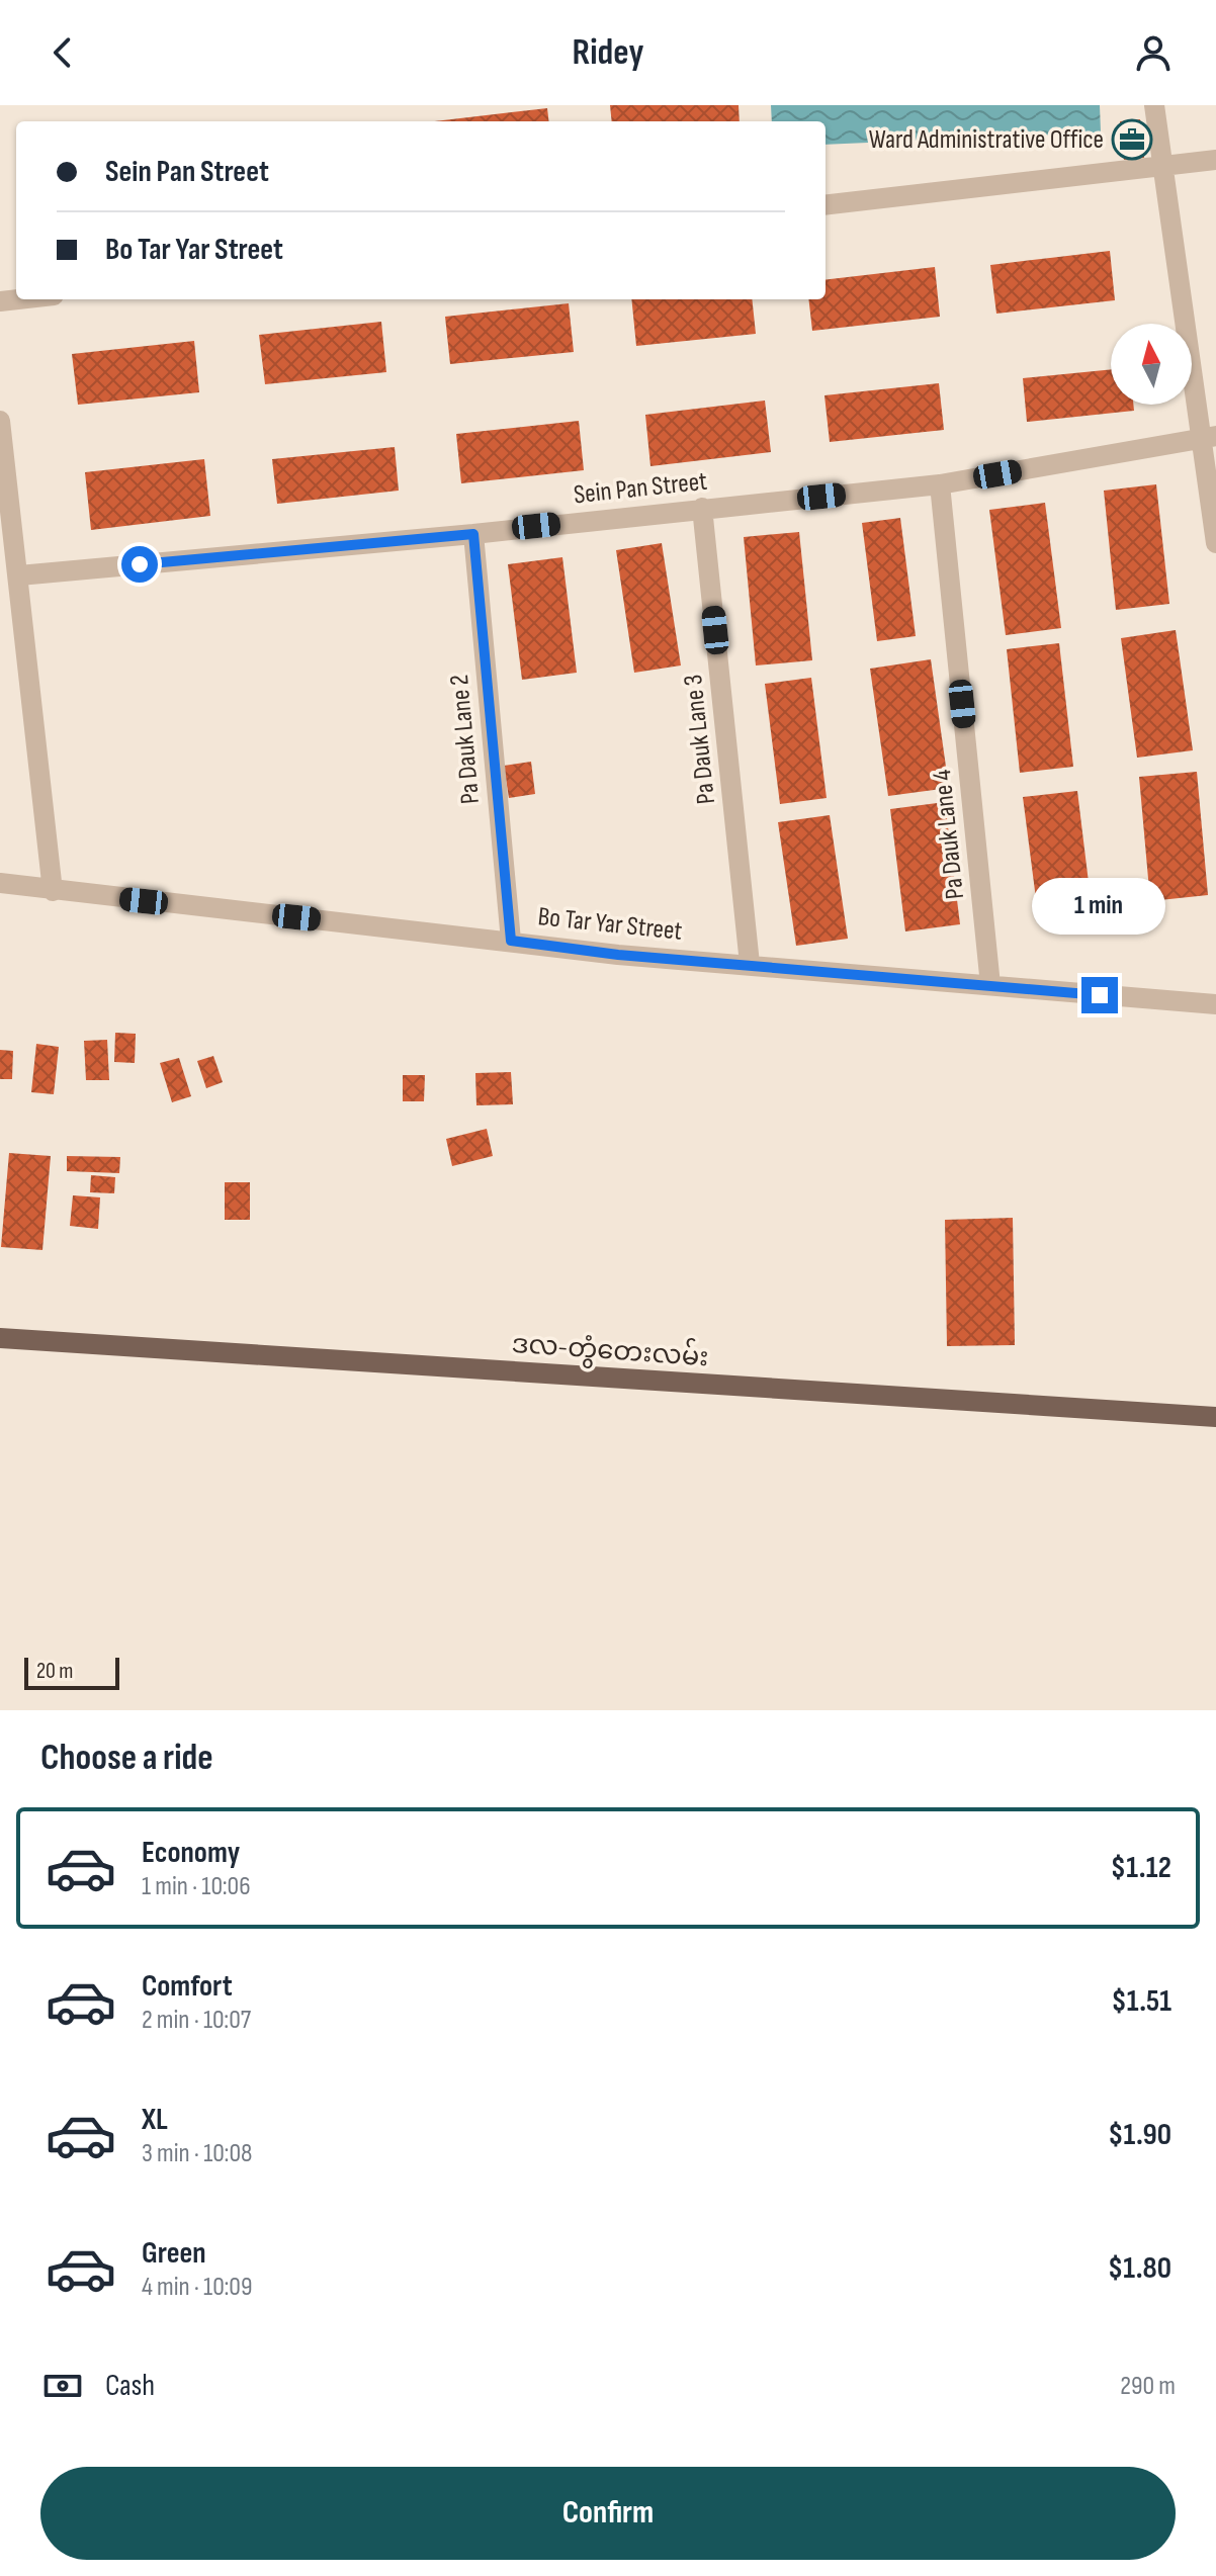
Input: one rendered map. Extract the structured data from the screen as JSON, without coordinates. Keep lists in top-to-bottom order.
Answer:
{
  "streets": {
    "main road": ["ဒလ-တွံတေးလမ်း"],
    "street": [
      "Sein Pan Street",
      "Pa Dauk Lane 2",
      "Pa Dauk Lane 3",
      "Pa Dauk Lane 4",
      "Bo Tar Yar Street"
    ]
  },
  "crossings": [
    ["Sein Pan Street", "Pa Dauk Lane 2"],
    ["Sein Pan Street", "Pa Dauk Lane 3"],
    ["Sein Pan Street", "Pa Dauk Lane 4"],
    ["Pa Dauk Lane 2", "Bo Tar Yar Street"],
    ["Pa Dauk Lane 3", "Bo Tar Yar Street"],
    ["Pa Dauk Lane 4", "Bo Tar Yar Street"]
  ],
  "places": {
    "office": ["Ward Administrative Office"]
  },
  "scale_bar": "20 m",
  "north": "top",
  "page": {
    "header": "Ridey",
    "banner": ["Sein Pan Street", "Bo Tar Yar Street"],
    "bubble": "1 min",
    "scale": "20 m",
    "heading": "Choose a ride",
    "list": [
      {
        "name": "Economy",
        "note": "1 min · 10:06",
        "value": "$1.12"
      },
      {
        "name": "Comfort",
        "note": "2 min · 10:07",
        "value": "$1.51"
      },
      {
        "name": "XL",
        "note": "3 min · 10:08",
        "value": "$1.90"
      },
      {
        "name": "Green",
        "note": "4 min · 10:09",
        "value": "$1.80"
      }
    ],
    "pay": ["Cash", "290 m"],
    "buttons": "Confirm"
  }
}
